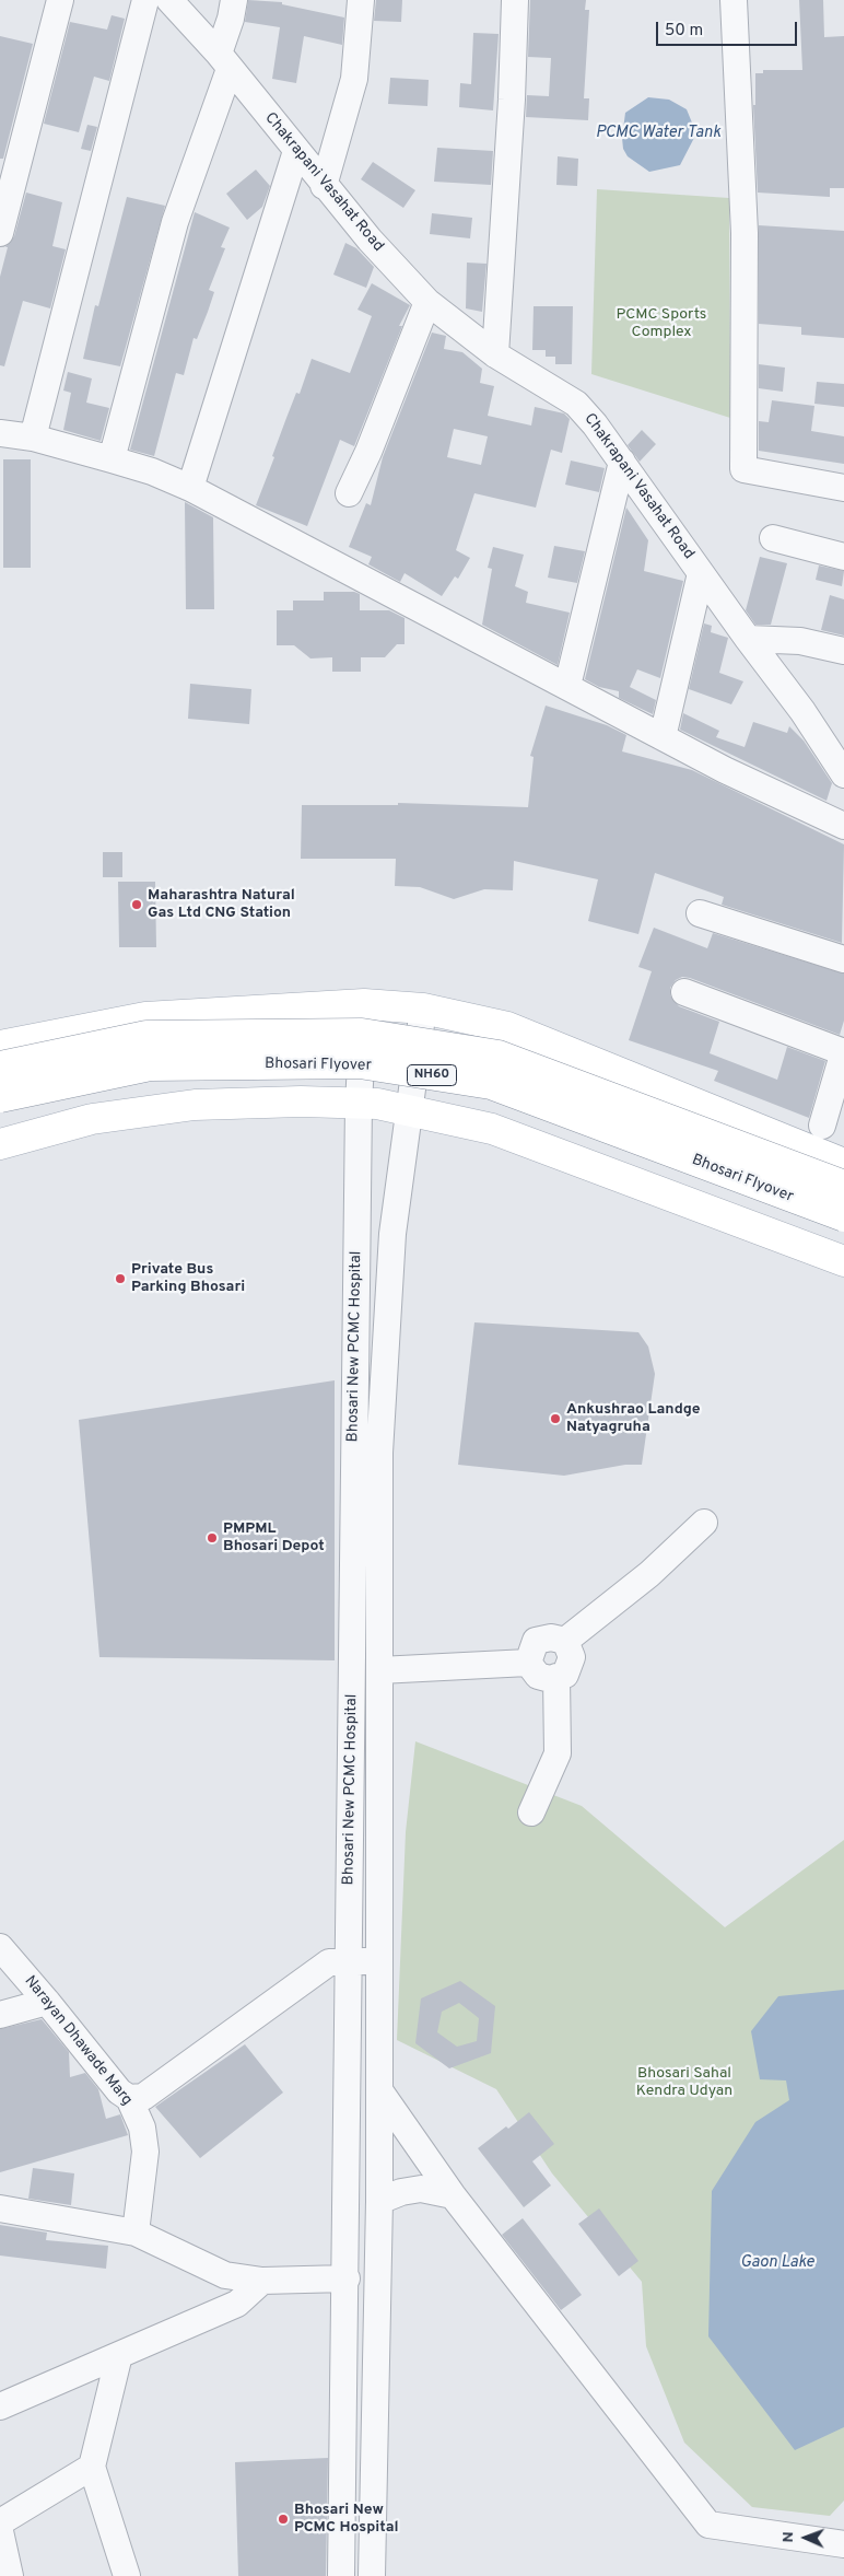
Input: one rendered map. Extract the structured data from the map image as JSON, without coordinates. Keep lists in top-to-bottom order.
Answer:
{
  "streets": {
    "main road": ["Bhosari Flyover", "NH60"],
    "street": ["Chakrapani Vasahat Road", "Bhosari New PCMC Hospital", "Narayan Dhawade Marg"]
  },
  "water": ["PCMC Water Tank", "Gaon Lake"],
  "parks": ["PCMC Sports Complex", "Bhosari Sahal Kendra Udyan"],
  "places": [
    "Maharashtra Natural Gas Ltd CNG Station",
    "Private Bus Parking Bhosari",
    "Ankushrao Landge Natyagruha",
    "PMPML Bhosari Depot",
    "Bhosari New PCMC Hospital"
  ],
  "scale_bar": "50 m",
  "north": "left"
}
